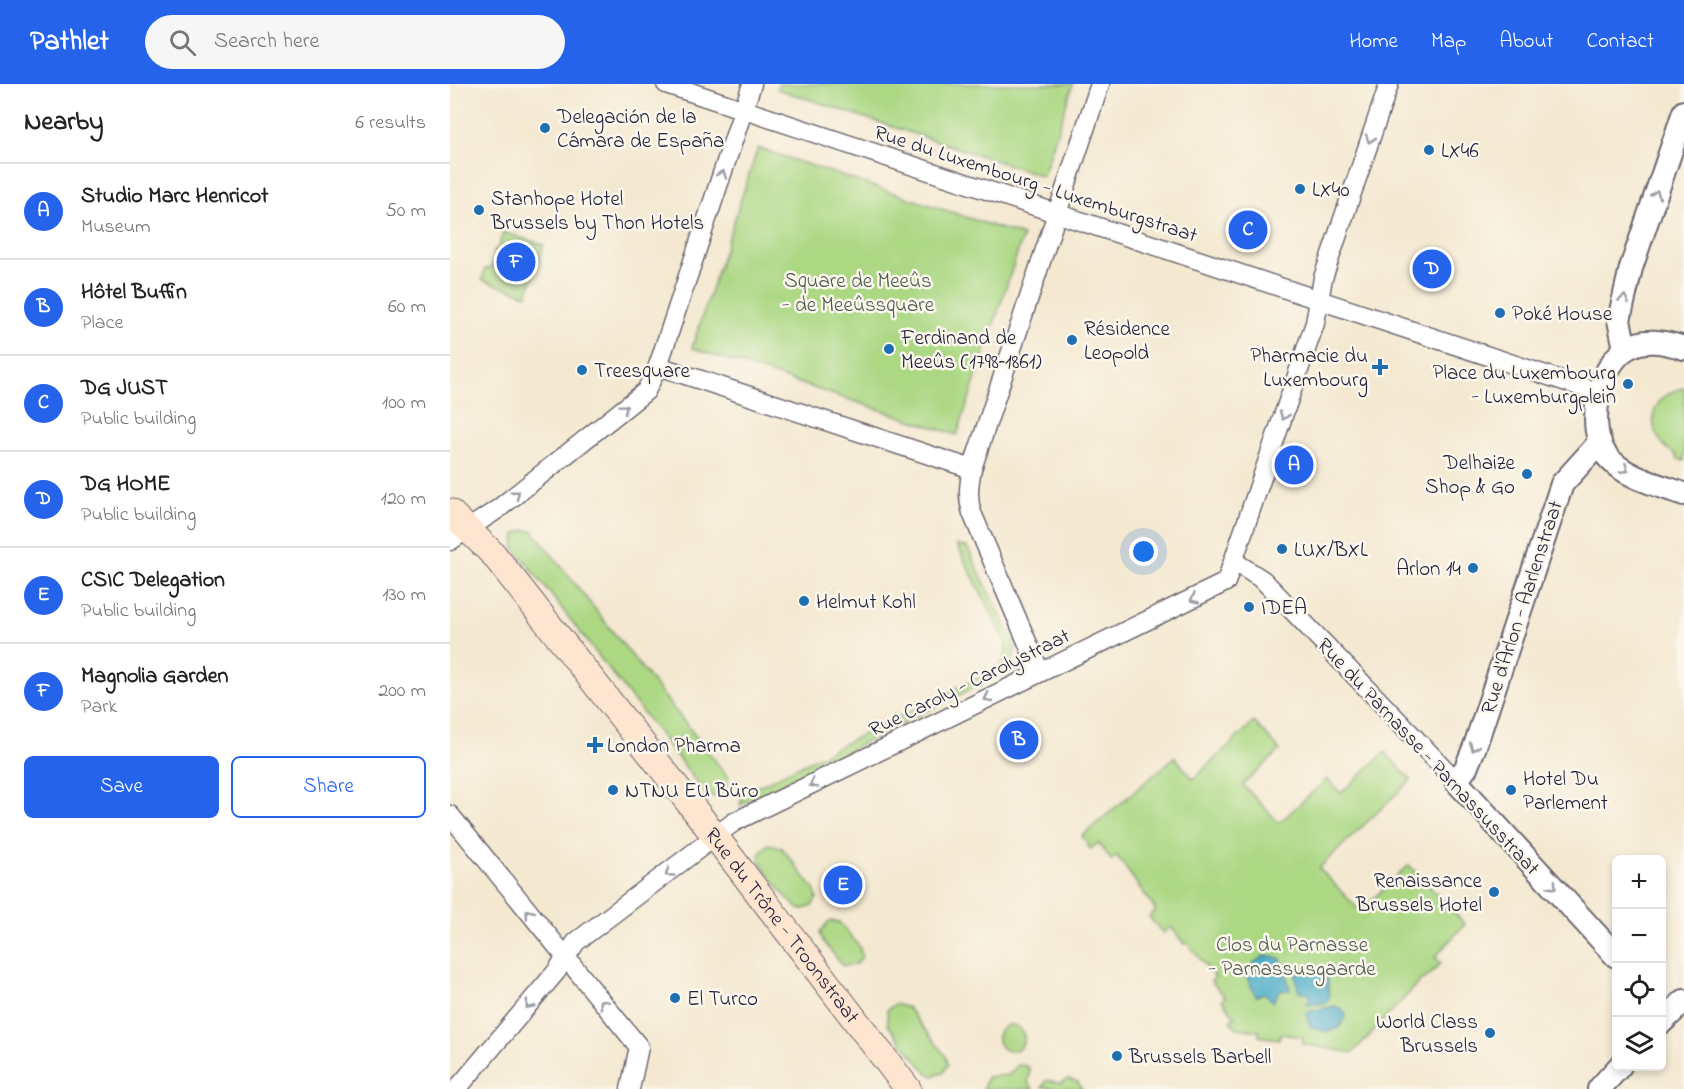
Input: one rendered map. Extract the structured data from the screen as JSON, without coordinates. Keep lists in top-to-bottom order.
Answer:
{
  "streets": {
    "main road": ["Rue du Trône - Troonstraat"],
    "street": [
      "Rue du Luxembourg - Luxemburgstraat",
      "Rue d'Arlon - Aarlenstraat",
      "Rue Caroly - Carolystraat",
      "Rue du Parnasse - Parnassusstraat"
    ]
  },
  "crossings": [
    ["Rue du Luxembourg - Luxemburgstraat", "Rue Caroly - Carolystraat"],
    ["Rue d'Arlon - Aarlenstraat", "Rue du Parnasse - Parnassusstraat"],
    ["Rue Caroly - Carolystraat", "Rue du Parnasse - Parnassusstraat"],
    ["Rue Caroly - Carolystraat", "Rue du Trône - Troonstraat"]
  ],
  "one_way": ["Rue d'Arlon - Aarlenstraat", "Rue Caroly - Carolystraat", "Rue du Parnasse - Parnassusstraat"],
  "parks": ["Square de Meeûs - de Meeûssquare", "Clos du Parnasse - Parnassusgaarde"],
  "places": {
    "other": [
      "Delegación de la Cámara de España",
      "LX46",
      "LX40",
      "Stanhope Hotel Brussels by Thon Hotels",
      "Poké House",
      "Résidence Leopold",
      "Ferdinand de Meeûs (1798–1861)",
      "Treesquare",
      "Place du Luxembourg - Luxemburgplein",
      "Delhaize Shop & Go",
      "LUX/BXL",
      "Arlon 14",
      "Helmut Kohl",
      "IDEA",
      "NTNU EU Büro",
      "Hotel Du Parlement",
      "Renaissance Brussels Hotel",
      "El Turco",
      "World Class Brussels",
      "Brussels Barbell"
    ],
    "health": ["Pharmacie du Luxembourg", "London Pharma"]
  },
  "page": {
    "header": "Pathlet",
    "search": "Search here",
    "nav": [
      "Home",
      "Map",
      "About",
      "Contact"
    ],
    "heading": ["Nearby", "6 results"],
    "list": [
      {
        "mark": "A",
        "name": "Studio Marc Henricot",
        "note": "Museum",
        "value": "50 m"
      },
      {
        "mark": "B",
        "name": "Hôtel Buffin",
        "note": "Place",
        "value": "60 m"
      },
      {
        "mark": "C",
        "name": "DG JUST",
        "note": "Public building",
        "value": "100 m"
      },
      {
        "mark": "D",
        "name": "DG HOME",
        "note": "Public building",
        "value": "120 m"
      },
      {
        "mark": "E",
        "name": "CSIC Delegation",
        "note": "Public building",
        "value": "130 m"
      },
      {
        "mark": "F",
        "name": "Magnolia Garden",
        "note": "Park",
        "value": "200 m"
      }
    ],
    "pins": [
      "C",
      "F",
      "D",
      "A",
      "B",
      "E"
    ],
    "buttons": ["Save", "Share"],
    "map_buttons": ["+", "−"]
  }
}
